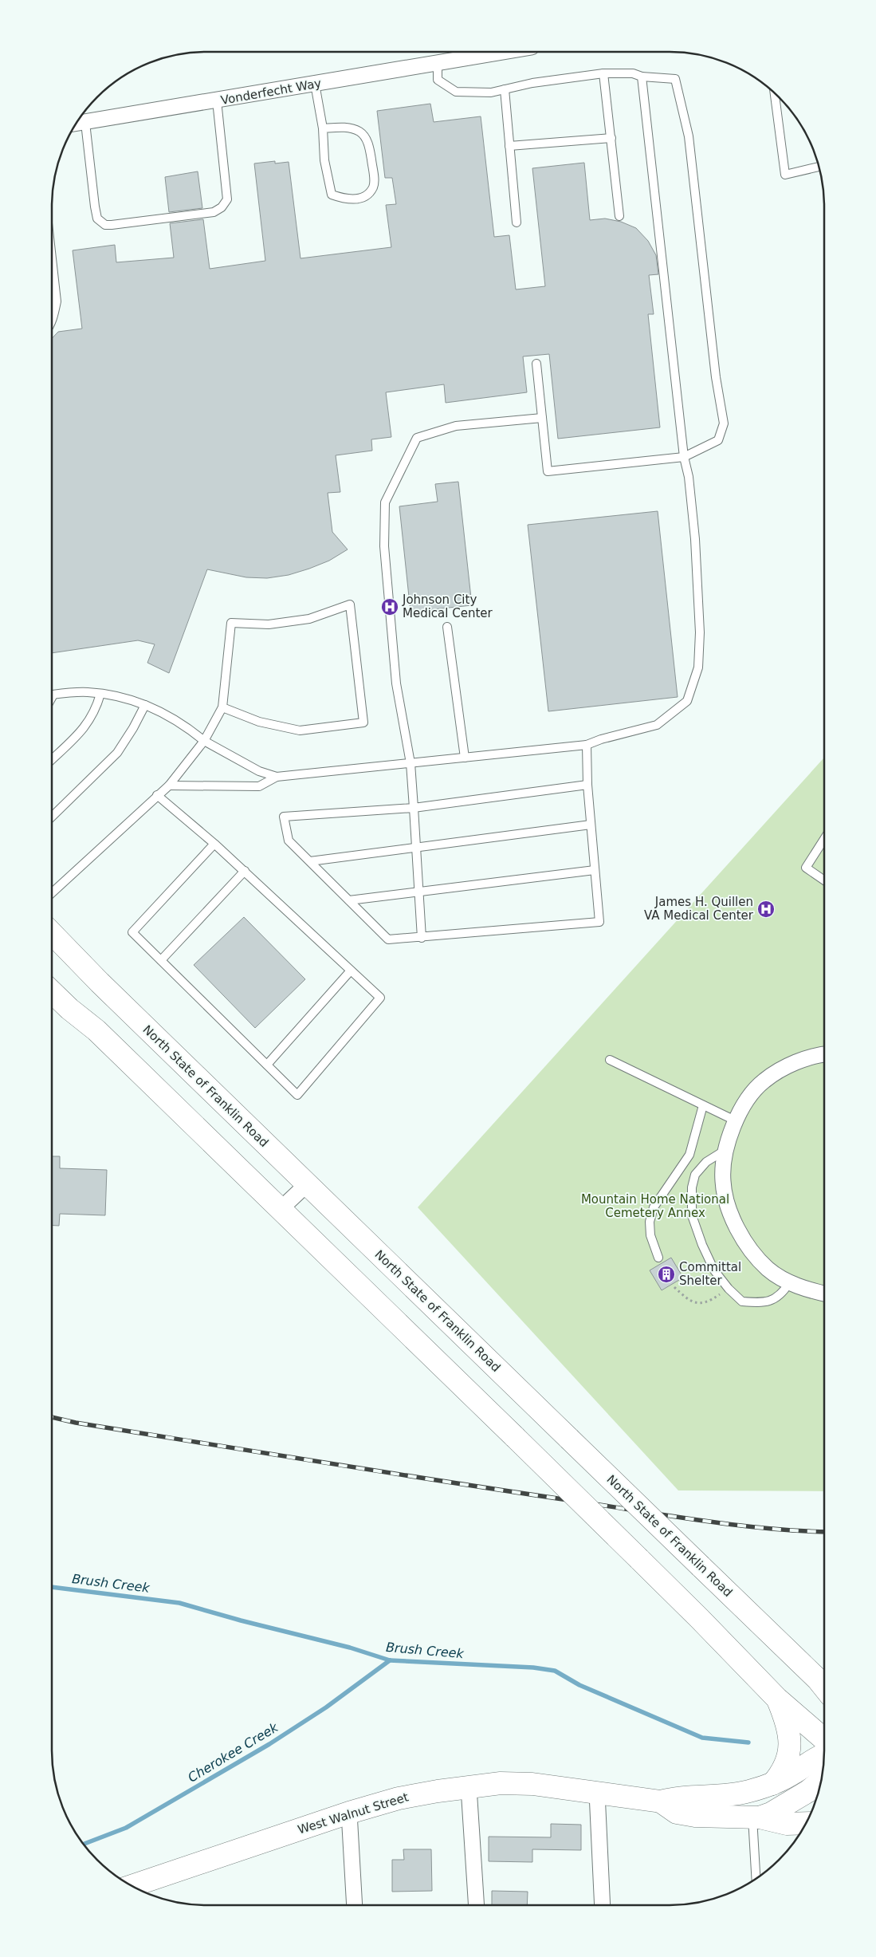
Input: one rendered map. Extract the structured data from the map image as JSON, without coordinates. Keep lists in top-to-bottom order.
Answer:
{
  "streets": {
    "main road": ["North State of Franklin Road", "West Walnut Street"],
    "street": ["Vonderfecht Way"]
  },
  "water": ["Brush Creek", "Cherokee Creek"],
  "parks": ["Mountain Home National Cemetery Annex"],
  "places": {
    "hospital": ["Johnson City Medical Center", "James H. Quillen VA Medical Center"],
    "building": ["Committal Shelter"]
  }
}
